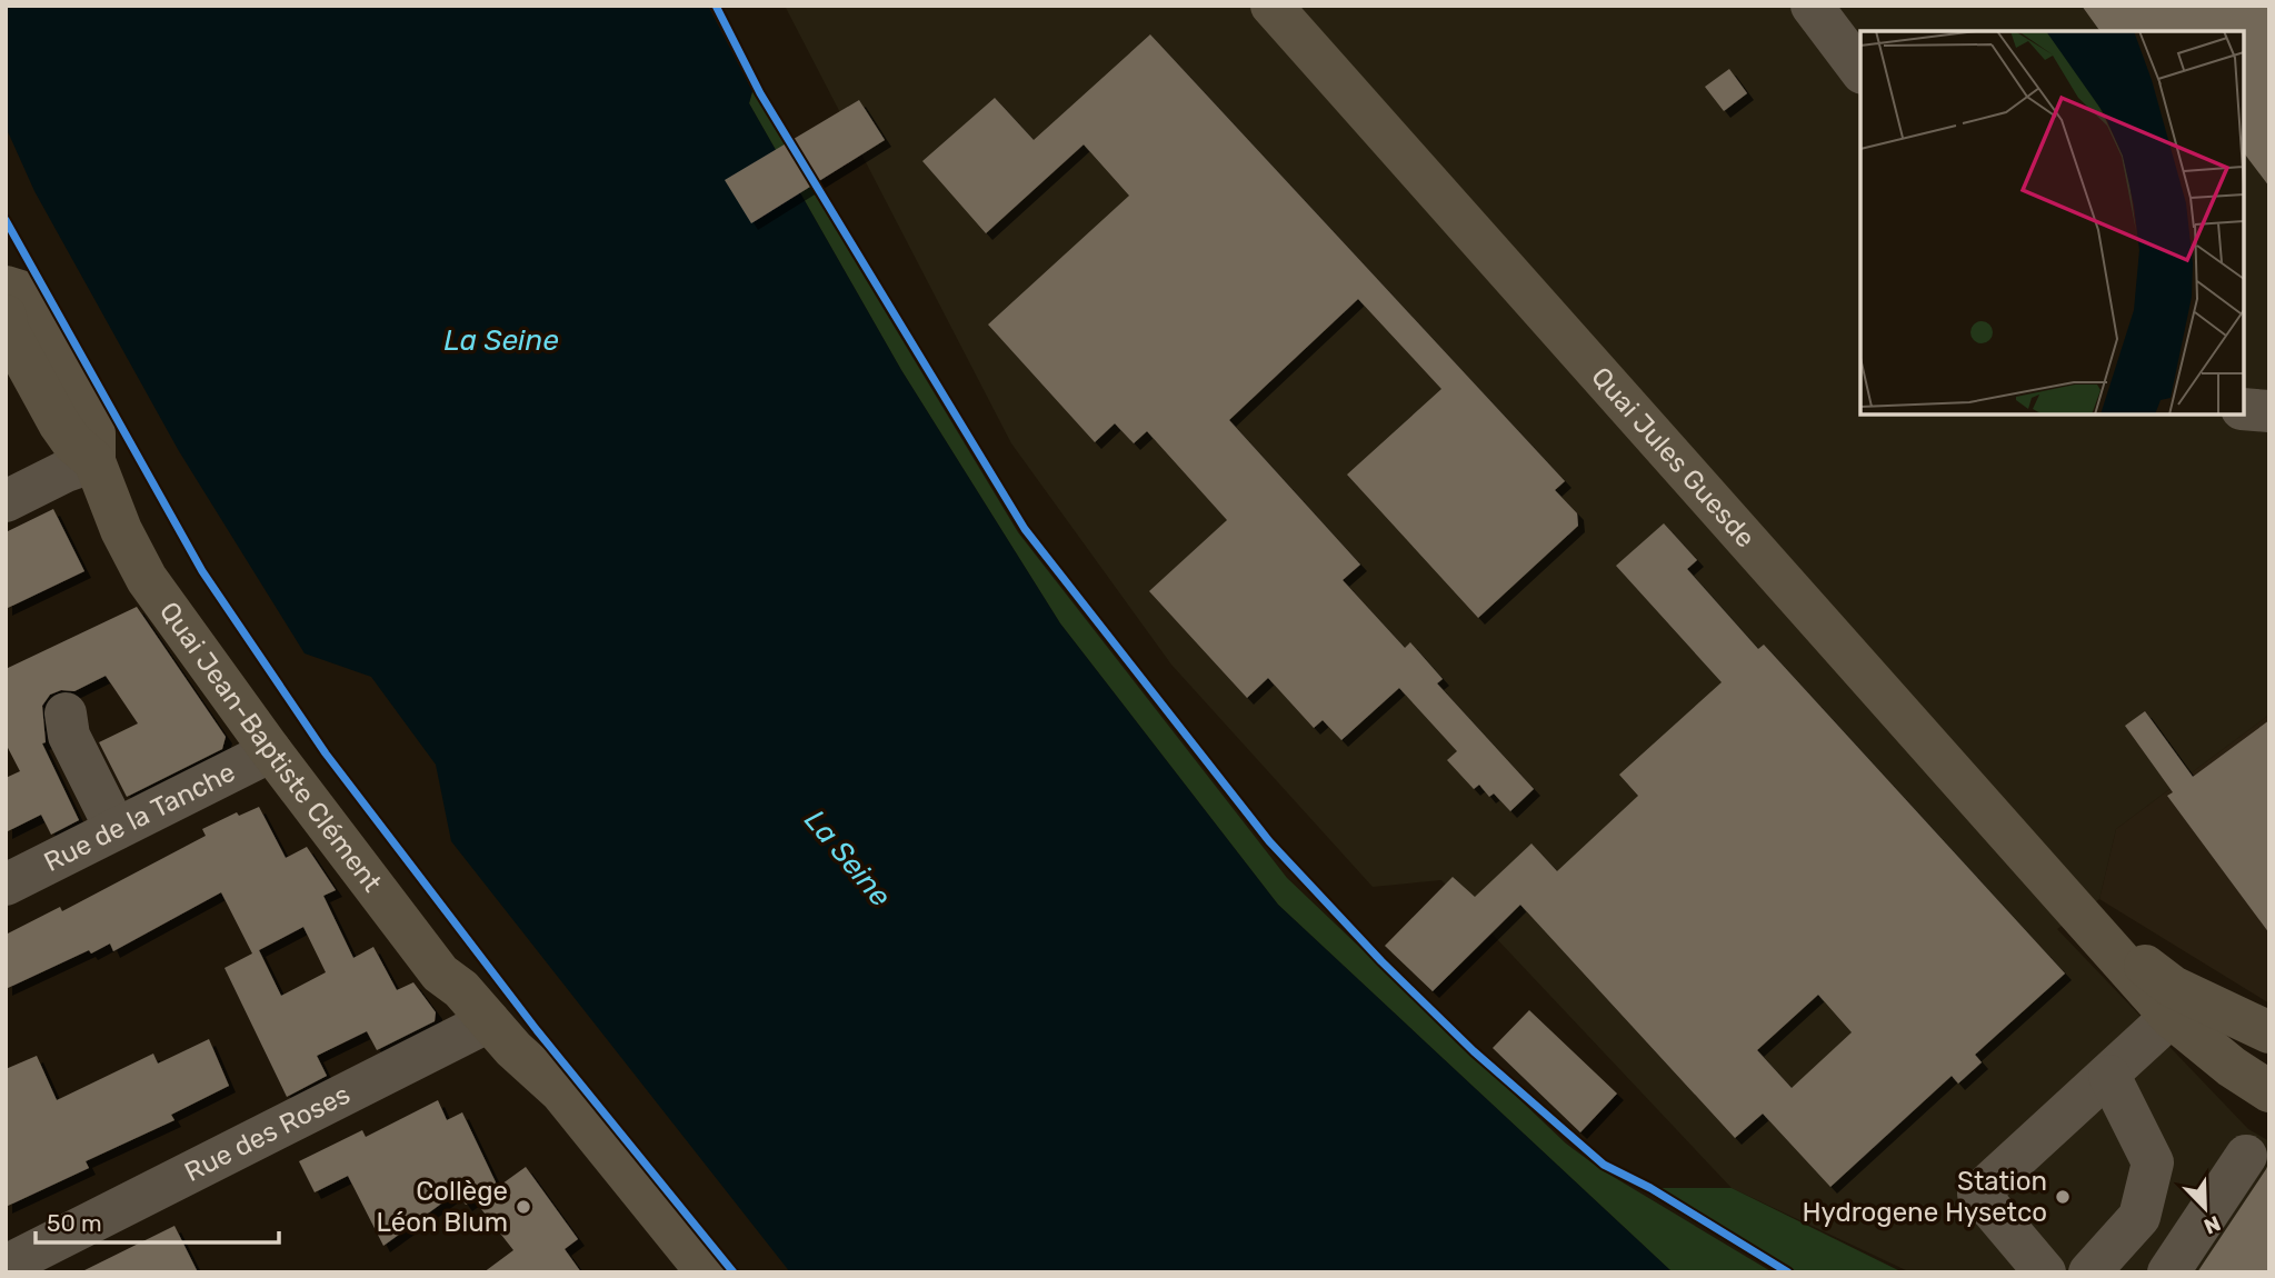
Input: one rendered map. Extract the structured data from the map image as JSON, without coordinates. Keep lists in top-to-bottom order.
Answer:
{
  "streets": {
    "main road": ["Quai Jules Guesde", "Quai Jean-Baptiste Clément"],
    "street": ["Rue de la Tanche", "Rue des Roses"]
  },
  "crossings": [
    ["Quai Jean-Baptiste Clément", "Rue de la Tanche"],
    ["Quai Jean-Baptiste Clément", "Rue des Roses"]
  ],
  "water": ["La Seine"],
  "places": ["Station Hydrogene Hysetco", "Collège Léon Blum"],
  "scale_bar": "50 m",
  "north": "bottom right"
}
